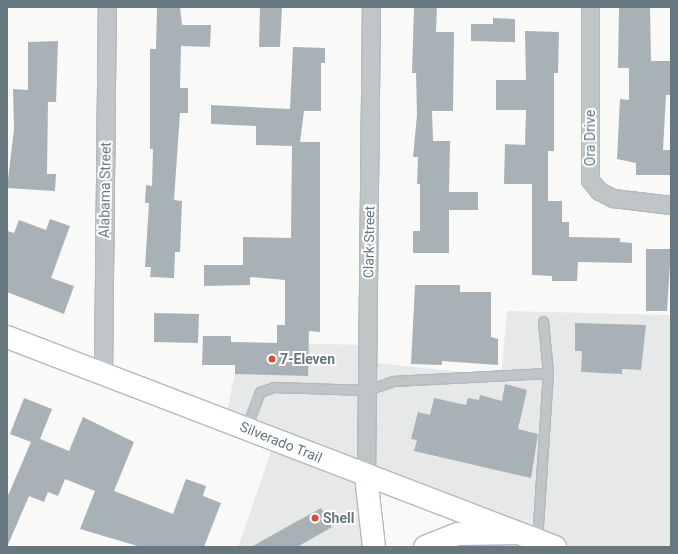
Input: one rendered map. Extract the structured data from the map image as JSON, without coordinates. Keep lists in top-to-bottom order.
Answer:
{
  "streets": {
    "main road": ["Silverado Trail"],
    "street": ["Ora Drive", "Alabama Street", "Clark Street"]
  },
  "crossings": [
    ["Alabama Street", "Silverado Trail"],
    ["Clark Street", "Silverado Trail"]
  ],
  "places": ["7-Eleven", "Shell"]
}
